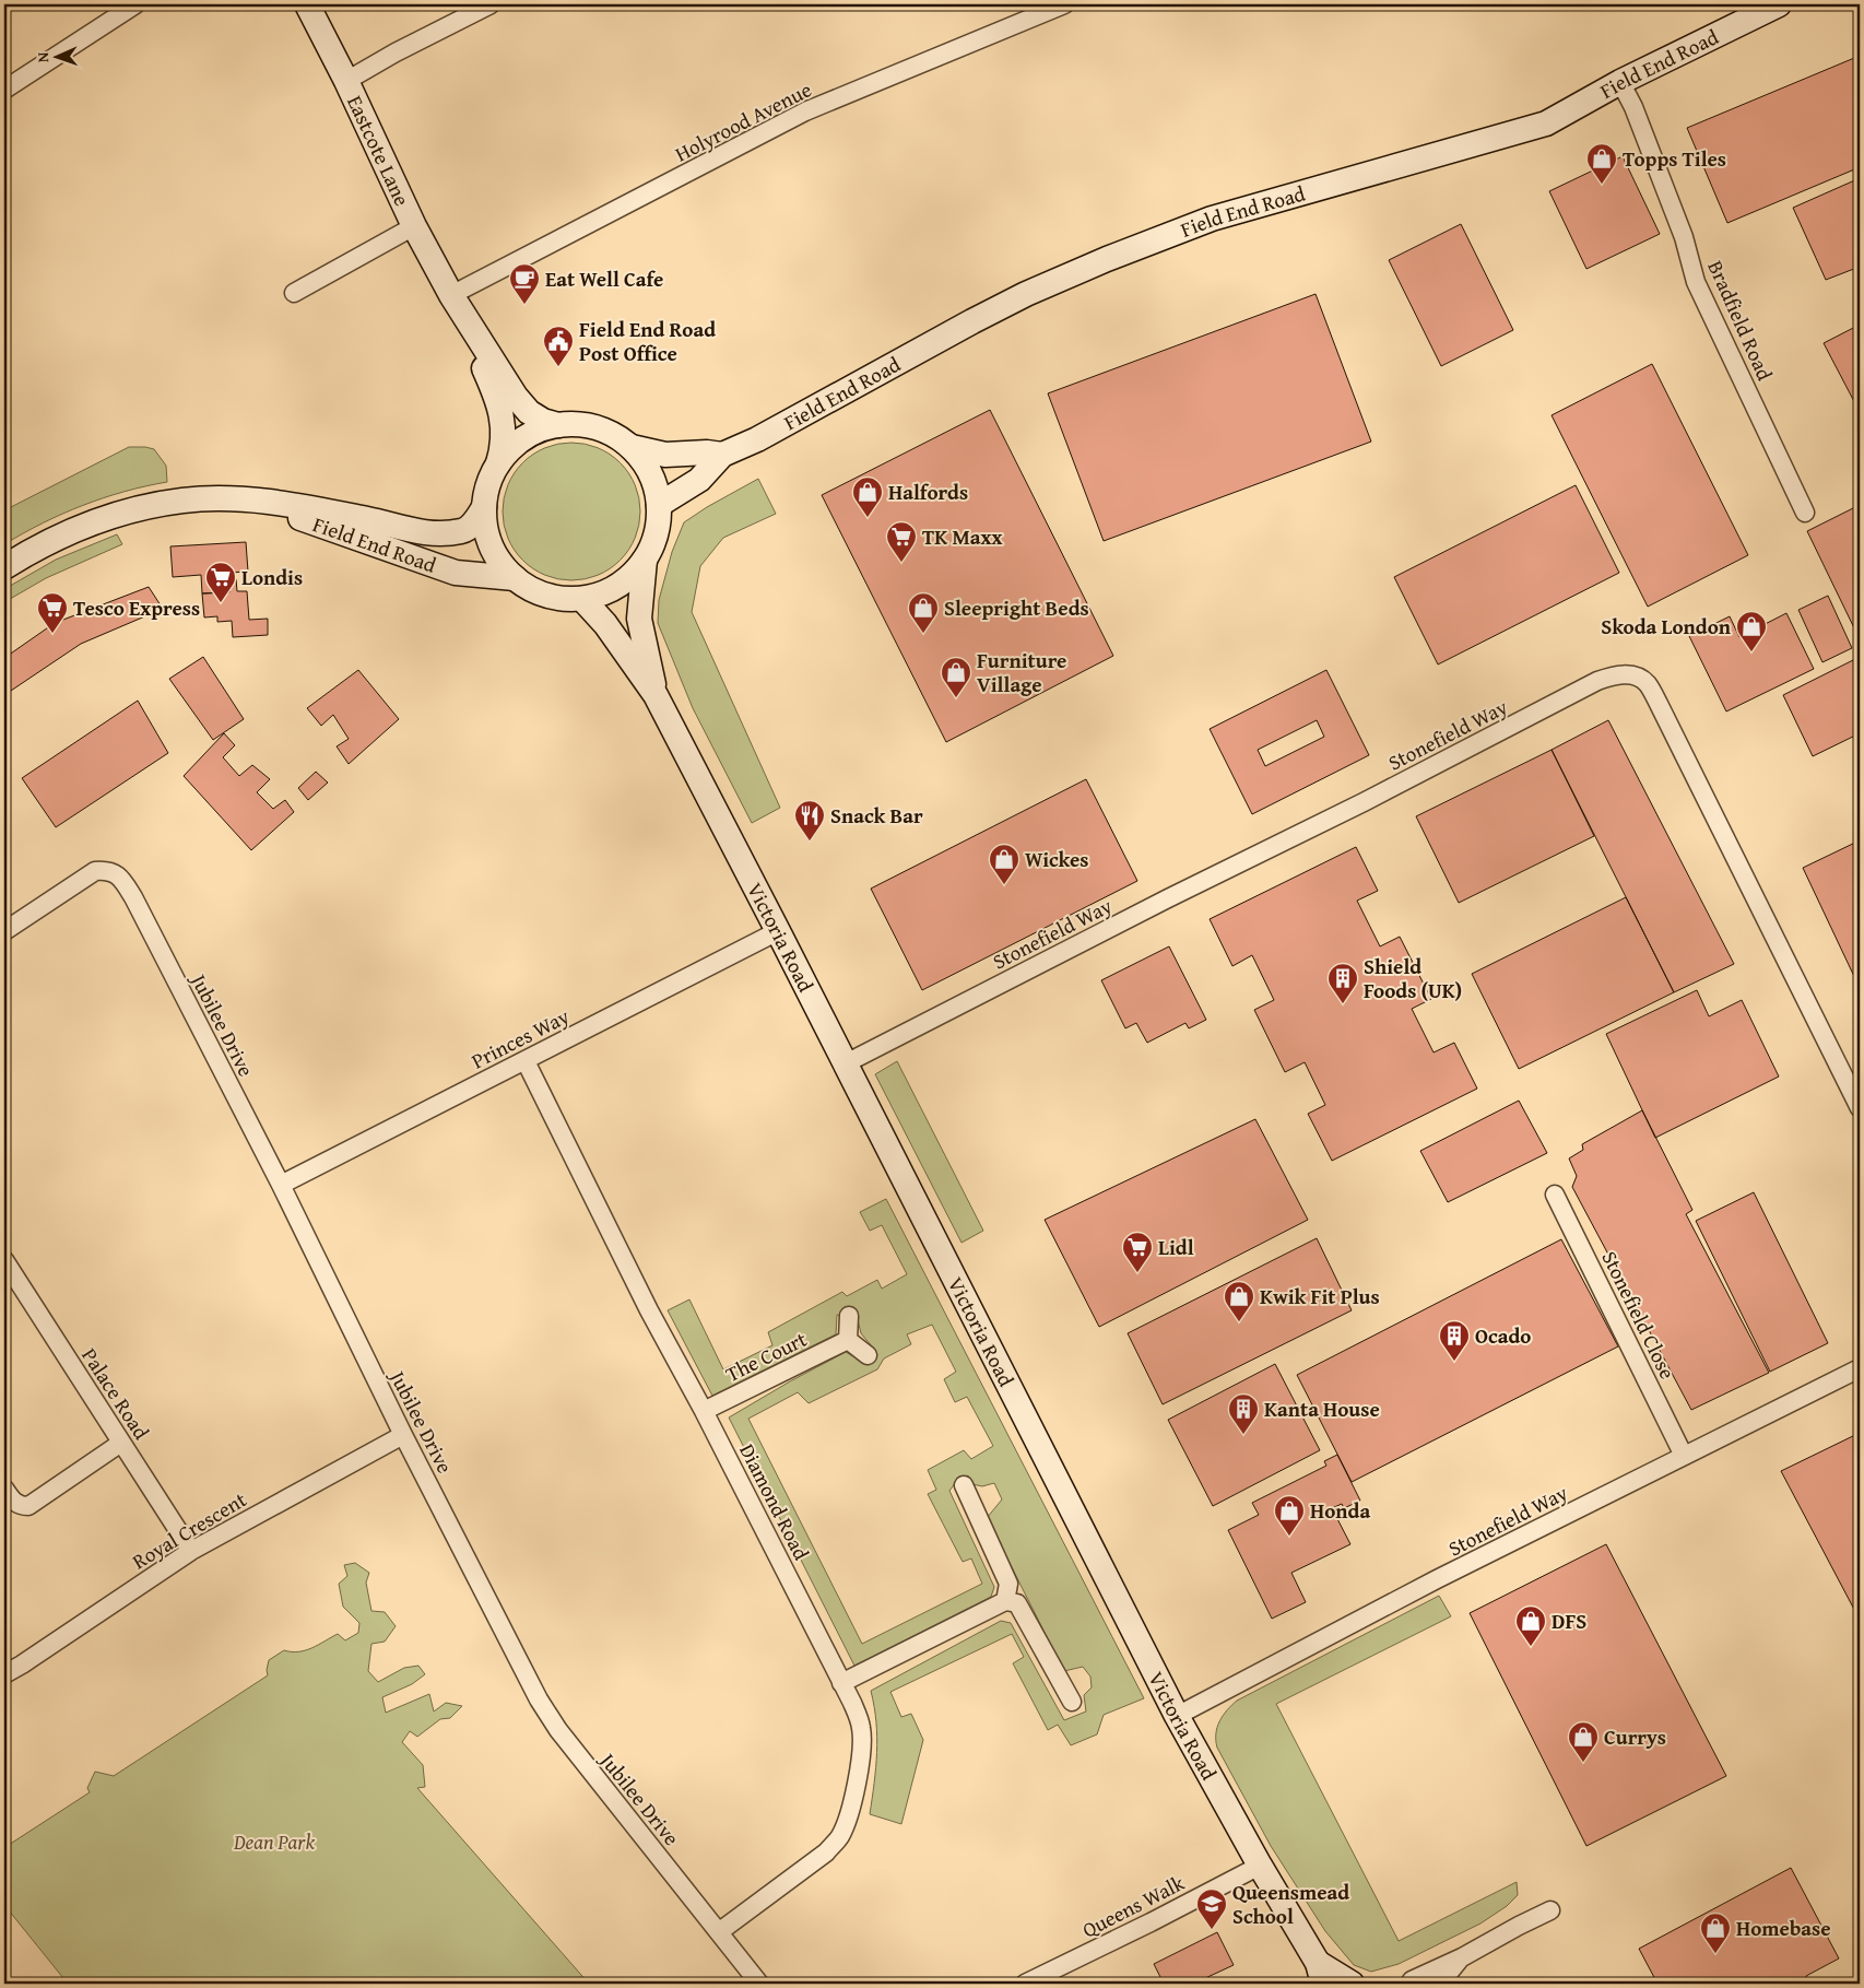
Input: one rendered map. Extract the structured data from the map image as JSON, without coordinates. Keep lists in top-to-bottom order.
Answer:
{
  "streets": {
    "street": [
      "Field End Road",
      "Holyrood Avenue",
      "Eastcote Lane",
      "Bradfield Road",
      "Stonefield Way",
      "Victoria Road",
      "Jubilee Drive",
      "Princes Way",
      "Stonefield Close",
      "The Court",
      "Palace Road",
      "Diamond Road",
      "Royal Crescent",
      "Queens Walk"
    ]
  },
  "crossings": [
    ["Field End Road", "Eastcote Lane"],
    ["Field End Road", "Bradfield Road"],
    ["Field End Road", "Victoria Road"],
    ["Holyrood Avenue", "Eastcote Lane"],
    ["Eastcote Lane", "Victoria Road"],
    ["Stonefield Way", "Victoria Road"],
    ["Stonefield Way", "Stonefield Close"],
    ["Victoria Road", "Princes Way"],
    ["Victoria Road", "Queens Walk"],
    ["Jubilee Drive", "Princes Way"],
    ["Jubilee Drive", "Diamond Road"],
    ["Jubilee Drive", "Royal Crescent"],
    ["Princes Way", "Diamond Road"],
    ["The Court", "Diamond Road"],
    ["Palace Road", "Royal Crescent"]
  ],
  "parks": ["Dean Park"],
  "places": {
    "shop": [
      "Topps Tiles",
      "Halfords",
      "Sleepright Beds",
      "Skoda London",
      "Furniture Village",
      "Wickes",
      "Kwik Fit Plus",
      "Honda",
      "DFS",
      "Currys",
      "Homebase"
    ],
    "cafe": ["Eat Well Cafe"],
    "public building": ["Field End Road Post Office"],
    "supermarket": [
      "TK Maxx",
      "Londis",
      "Tesco Express",
      "Lidl"
    ],
    "restaurant": ["Snack Bar"],
    "building": ["Shield Foods (UK)", "Ocado", "Kanta House"],
    "school or university": ["Queensmead School"]
  },
  "north": "left"
}
